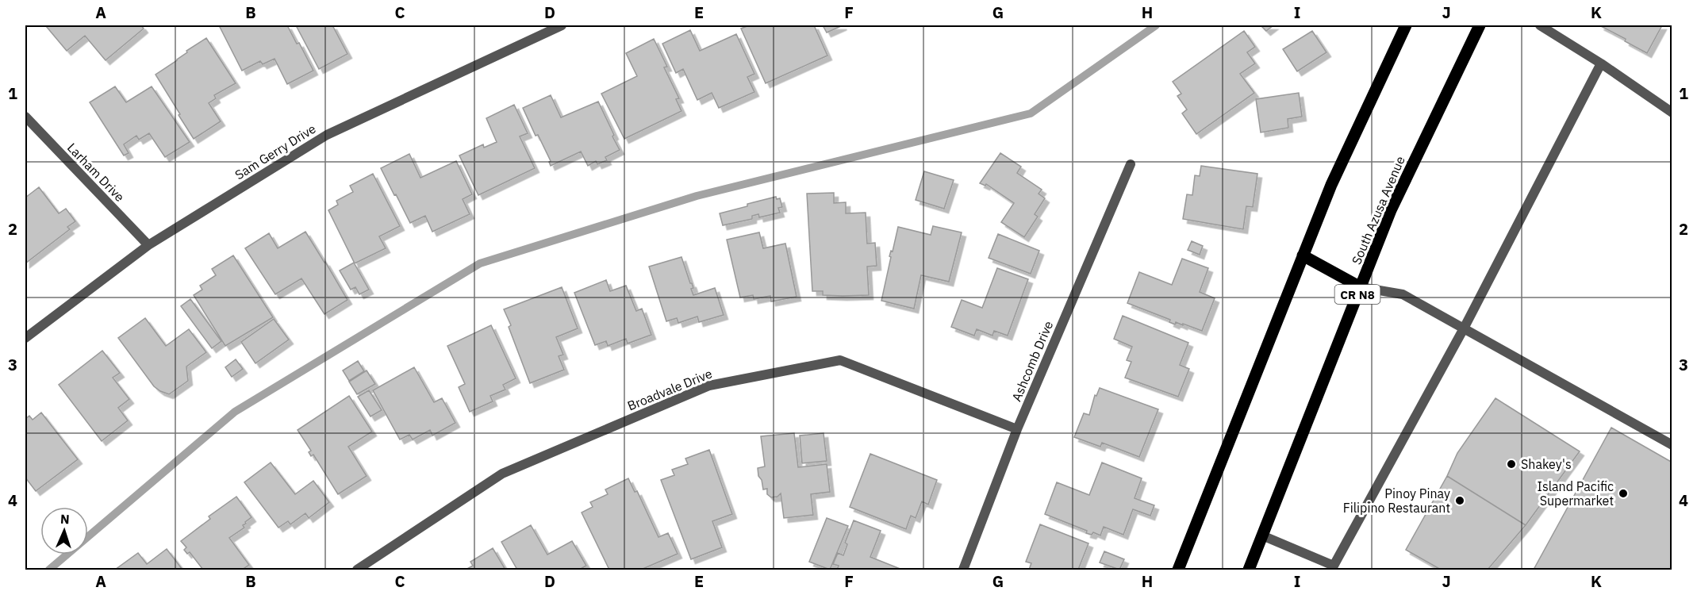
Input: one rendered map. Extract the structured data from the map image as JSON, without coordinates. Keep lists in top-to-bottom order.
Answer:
{
  "streets": {
    "main road": ["South Azusa Avenue", "CR N8"],
    "street": [
      "Sam Gerry Drive",
      "Larham Drive",
      "Ashcomb Drive",
      "Broadvale Drive"
    ]
  },
  "crossings": [
    ["Sam Gerry Drive", "Larham Drive"],
    ["Ashcomb Drive", "Broadvale Drive"]
  ],
  "places": ["Shakey's", "Island Pacific Supermarket", "Pinoy Pinay Filipino Restaurant"],
  "north": "top",
  "grid": {
    "columns": [
      "A",
      "B",
      "C",
      "D",
      "E",
      "F",
      "G",
      "H",
      "I",
      "J",
      "K"
    ],
    "rows": [
      "1",
      "2",
      "3",
      "4"
    ]
  }
}
